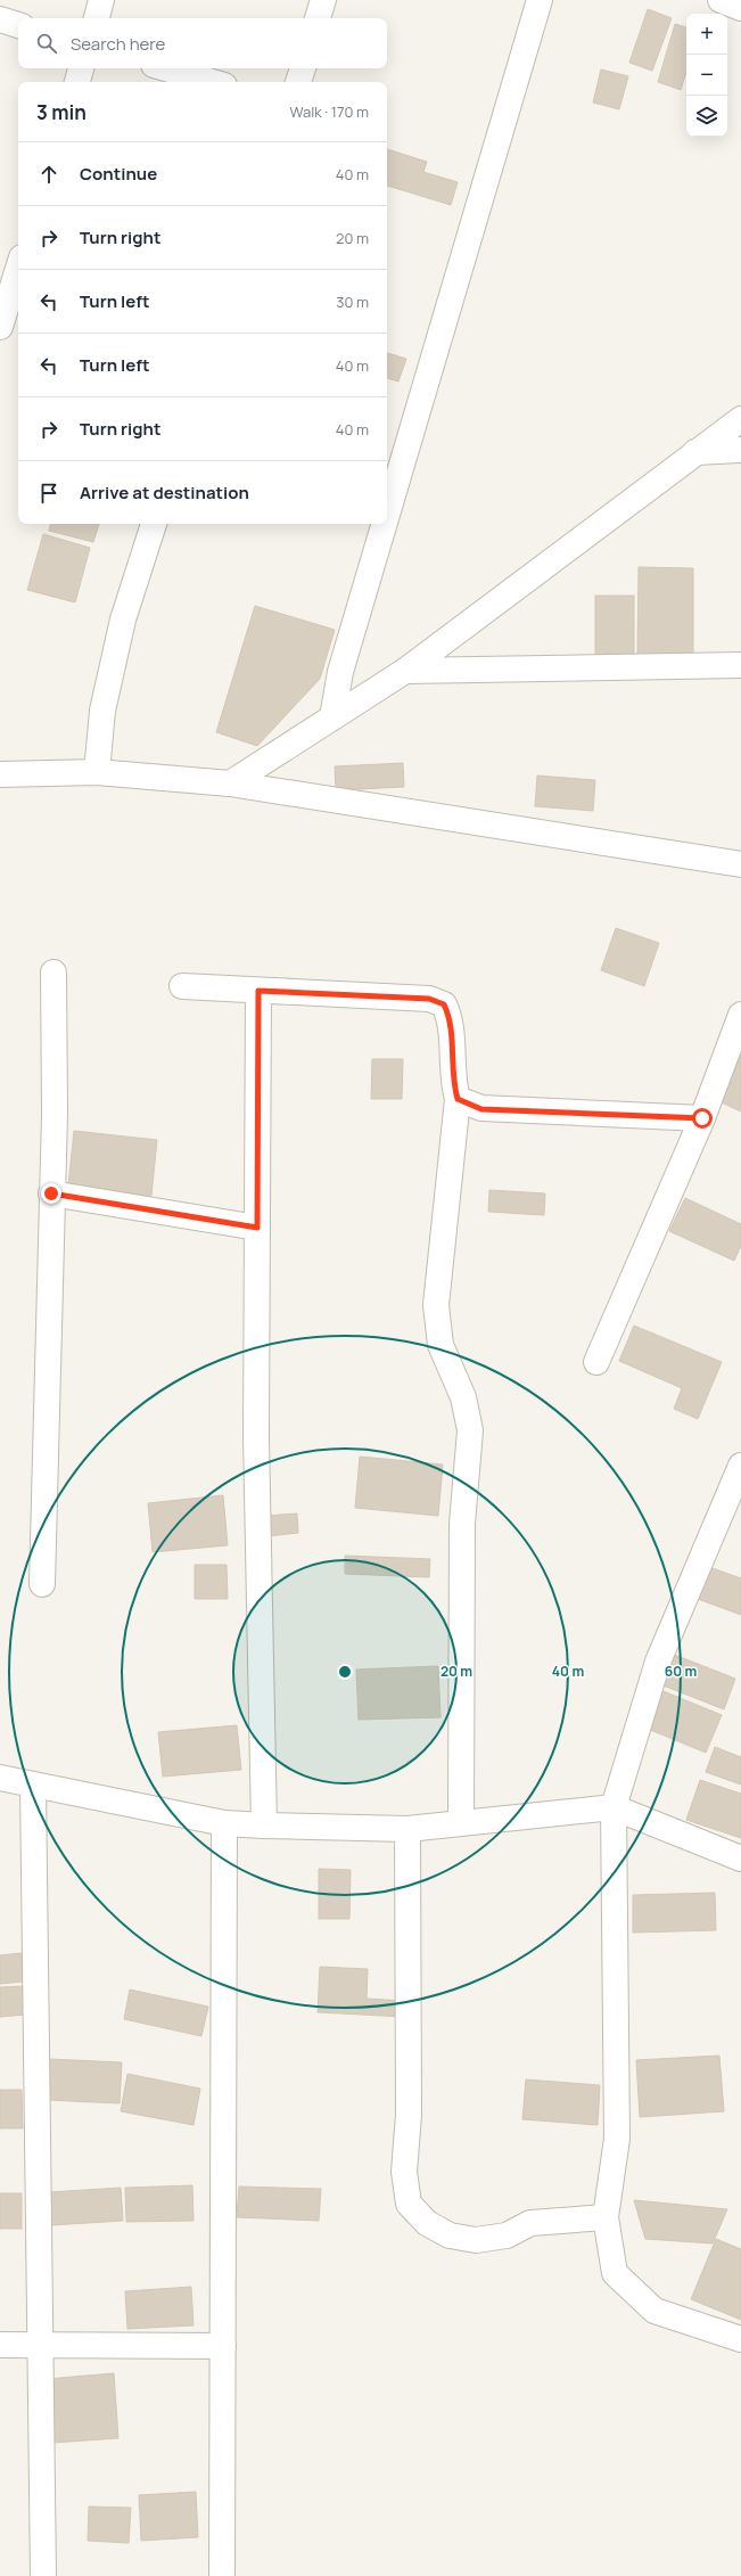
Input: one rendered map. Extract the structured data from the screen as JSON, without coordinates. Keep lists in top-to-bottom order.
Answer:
{
  "page": {
    "map_buttons": ["+", "−"],
    "search": "Search here",
    "heading": ["3 min", "Walk · 170 m"],
    "list": [
      ["Continue", "40 m"],
      ["Turn right", "20 m"],
      ["Turn left", "30 m"],
      ["Turn left", "40 m"],
      ["Turn right", "40 m"],
      "Arrive at destination"
    ]
  },
  "rings": ["20 m", "40 m", "60 m"]
}
